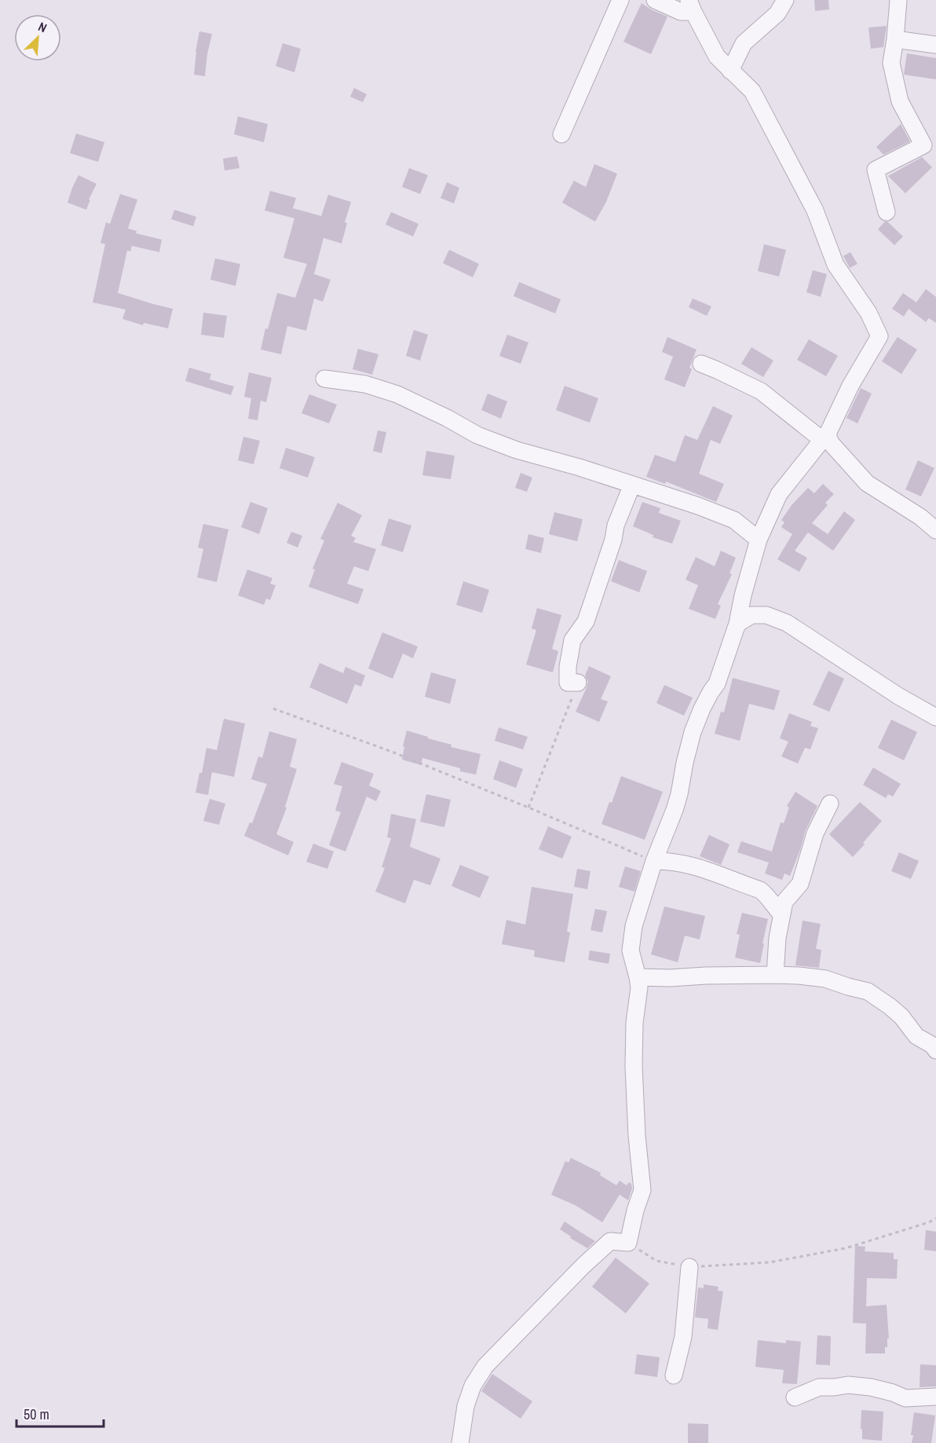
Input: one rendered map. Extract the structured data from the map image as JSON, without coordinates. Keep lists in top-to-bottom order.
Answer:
{
  "scale_bar": "50 m",
  "north": "top right"
}
